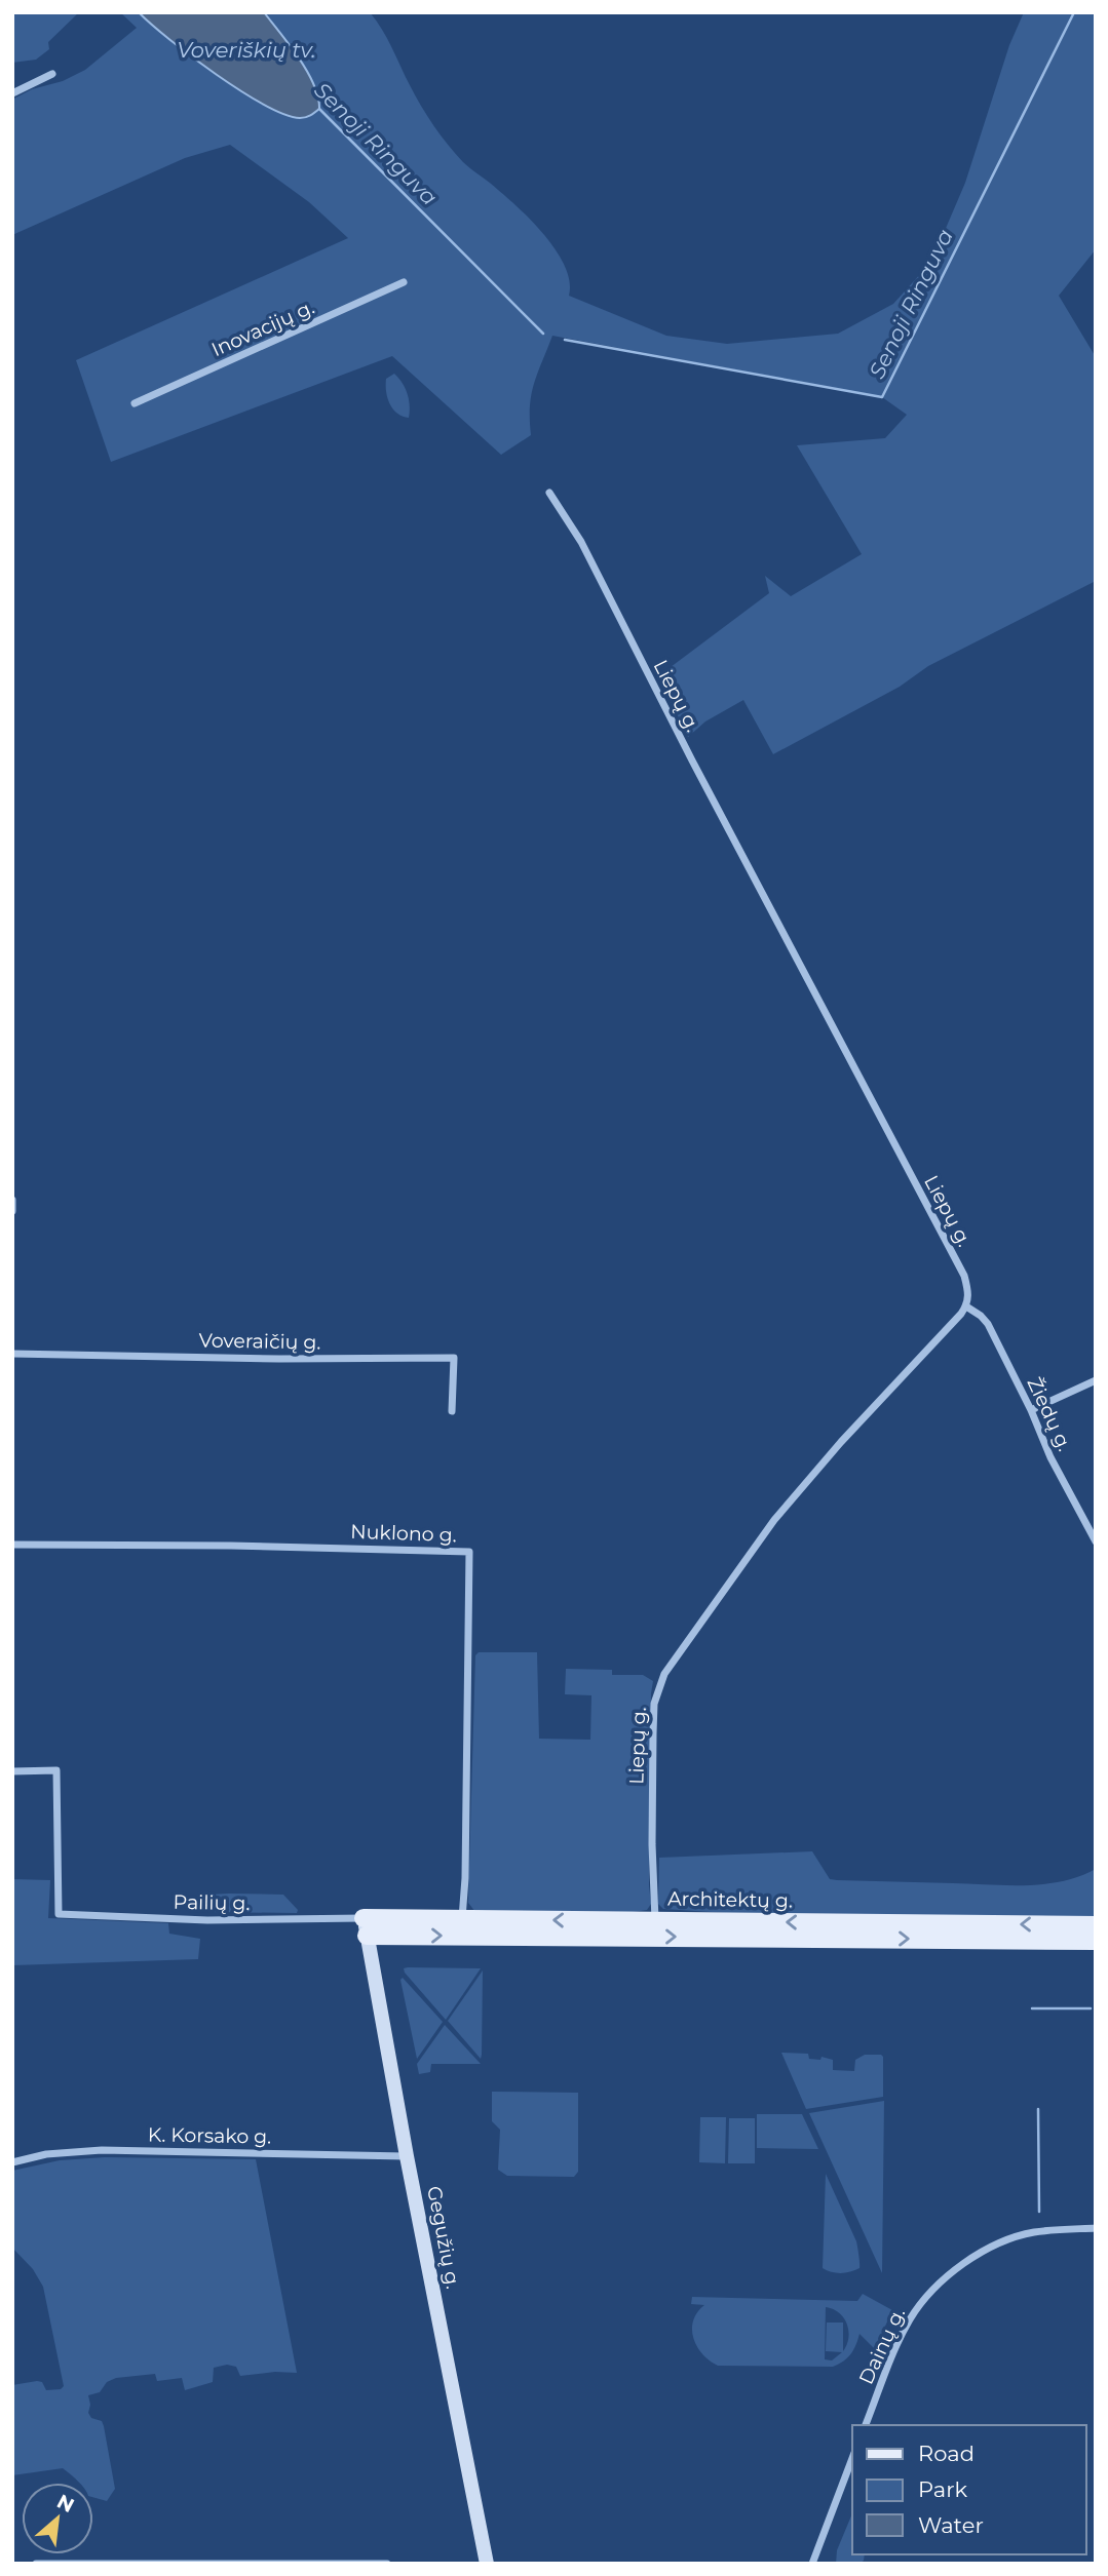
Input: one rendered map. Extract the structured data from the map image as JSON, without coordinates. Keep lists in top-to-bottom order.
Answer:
{
  "streets": {
    "main road": ["Architektų g.", "Gegužių g."],
    "street": [
      "Inovacijų g.",
      "Liepų g.",
      "Voveraičių g.",
      "Žiedų g.",
      "Nuklono g.",
      "Pailių g.",
      "K. Korsako g.",
      "Dainų g."
    ]
  },
  "crossings": [
    ["Liepų g.", "Žiedų g."],
    ["Liepų g.", "Architektų g."],
    ["Nuklono g.", "Architektų g."],
    ["Architektų g.", "Pailių g."],
    ["Architektų g.", "Gegužių g."],
    ["Pailių g.", "Gegužių g."],
    ["K. Korsako g.", "Gegužių g."]
  ],
  "water": ["Voveriškių tv.", "Senoji Ringuva"],
  "legend": ["Road", "Park", "Water"],
  "north": "top right"
}
